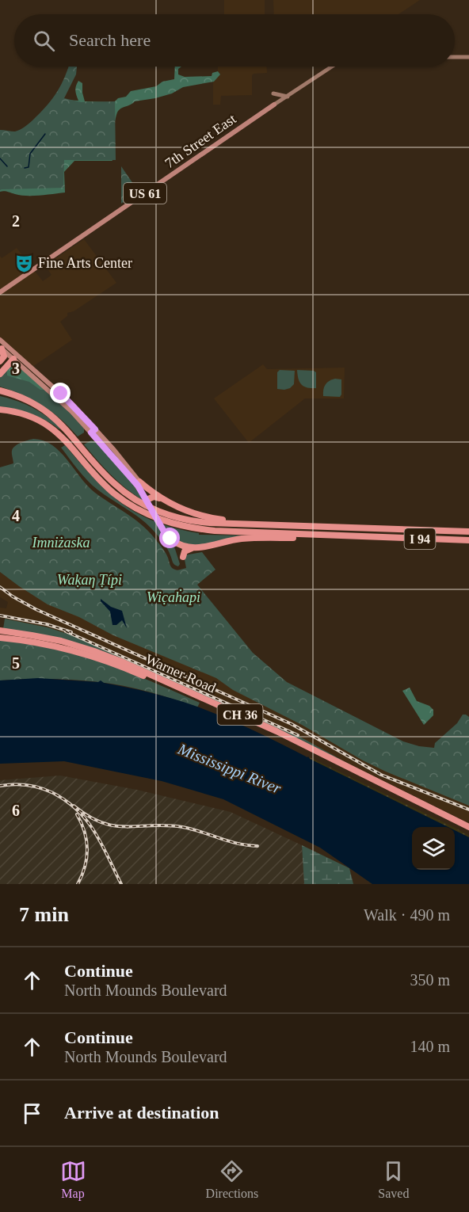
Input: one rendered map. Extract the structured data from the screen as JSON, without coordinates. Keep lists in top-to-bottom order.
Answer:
{
  "streets": {
    "highway": ["I 94", "Warner Road", "CH 36"],
    "main road": ["7th Street East", "US 61"]
  },
  "water": ["Mississippi River"],
  "parks": ["Imniżaska", "Waḳaƞ Ṭípi", "Wic̣aḣapi"],
  "places": {
    "theatre": ["Fine Arts Center"]
  },
  "page": {
    "search": "Search here",
    "heading": ["7 min", "Walk · 490 m"],
    "list": [
      ["Continue", "North Mounds Boulevard", "350 m"],
      ["Continue", "North Mounds Boulevard", "140 m"],
      "Arrive at destination"
    ],
    "nav": ["Map", "Directions", "Saved"]
  },
  "grid": {
    "rows": [
      "2",
      "3",
      "4",
      "5",
      "6"
    ]
  }
}
